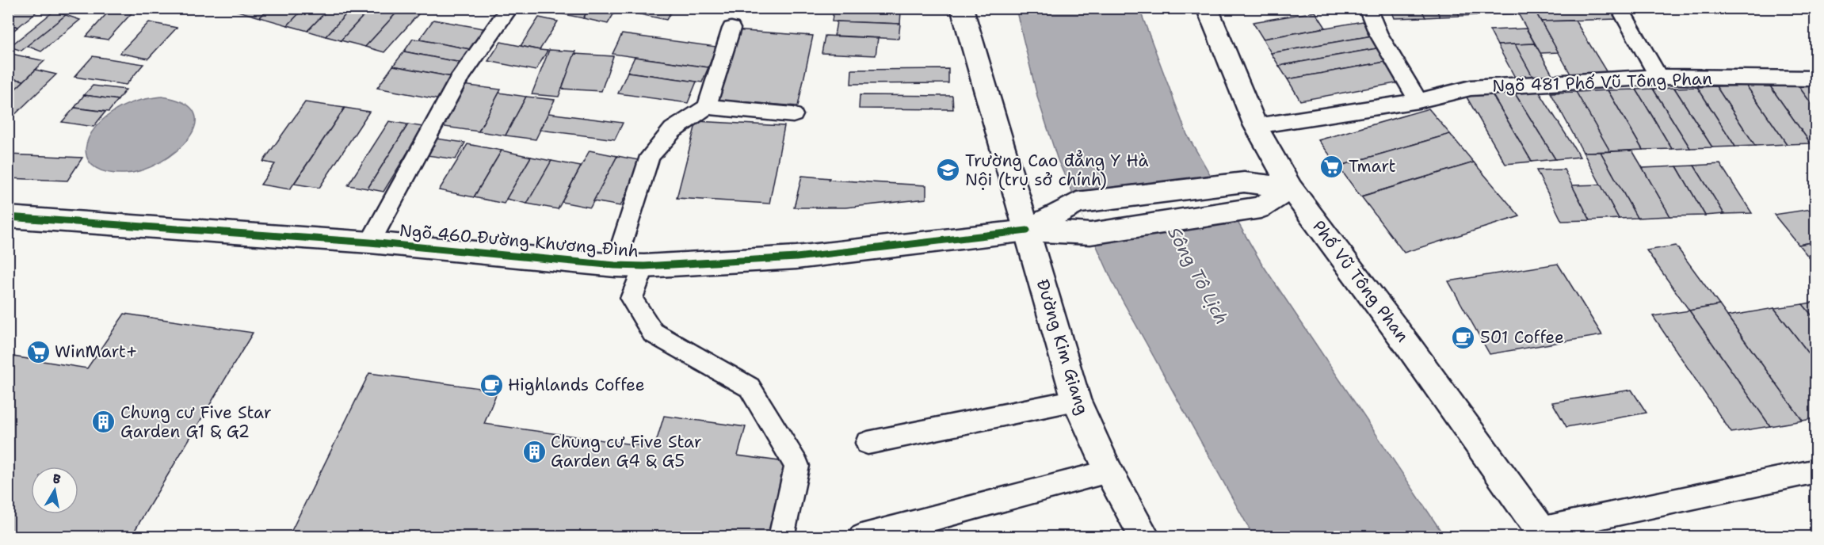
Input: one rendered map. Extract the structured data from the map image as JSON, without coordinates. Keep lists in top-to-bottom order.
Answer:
{
  "streets": {
    "main road": ["Ngõ 460 Đường Khương Đình", "Phố Vũ Tông Phan", "Đường Kim Giang"],
    "lane": ["Ngõ 481 Phố Vũ Tông Phan"]
  },
  "crossings": [
    ["Ngõ 481 Phố Vũ Tông Phan", "Phố Vũ Tông Phan"],
    ["Ngõ 460 Đường Khương Đình", "Đường Kim Giang"]
  ],
  "water": ["Sông Tô Lịch"],
  "places": {
    "supermarket": ["Tmart", "WinMart+"],
    "school or university": ["Trường Cao đẳng Y Hà Nội (trụ sở chính)"],
    "cafe": ["501 Coffee", "Highlands Coffee"],
    "building": ["Chung cư Five Star Garden G1 & G2", "Chung cư Five Star Garden G4 & G5"]
  },
  "north": "top"
}
